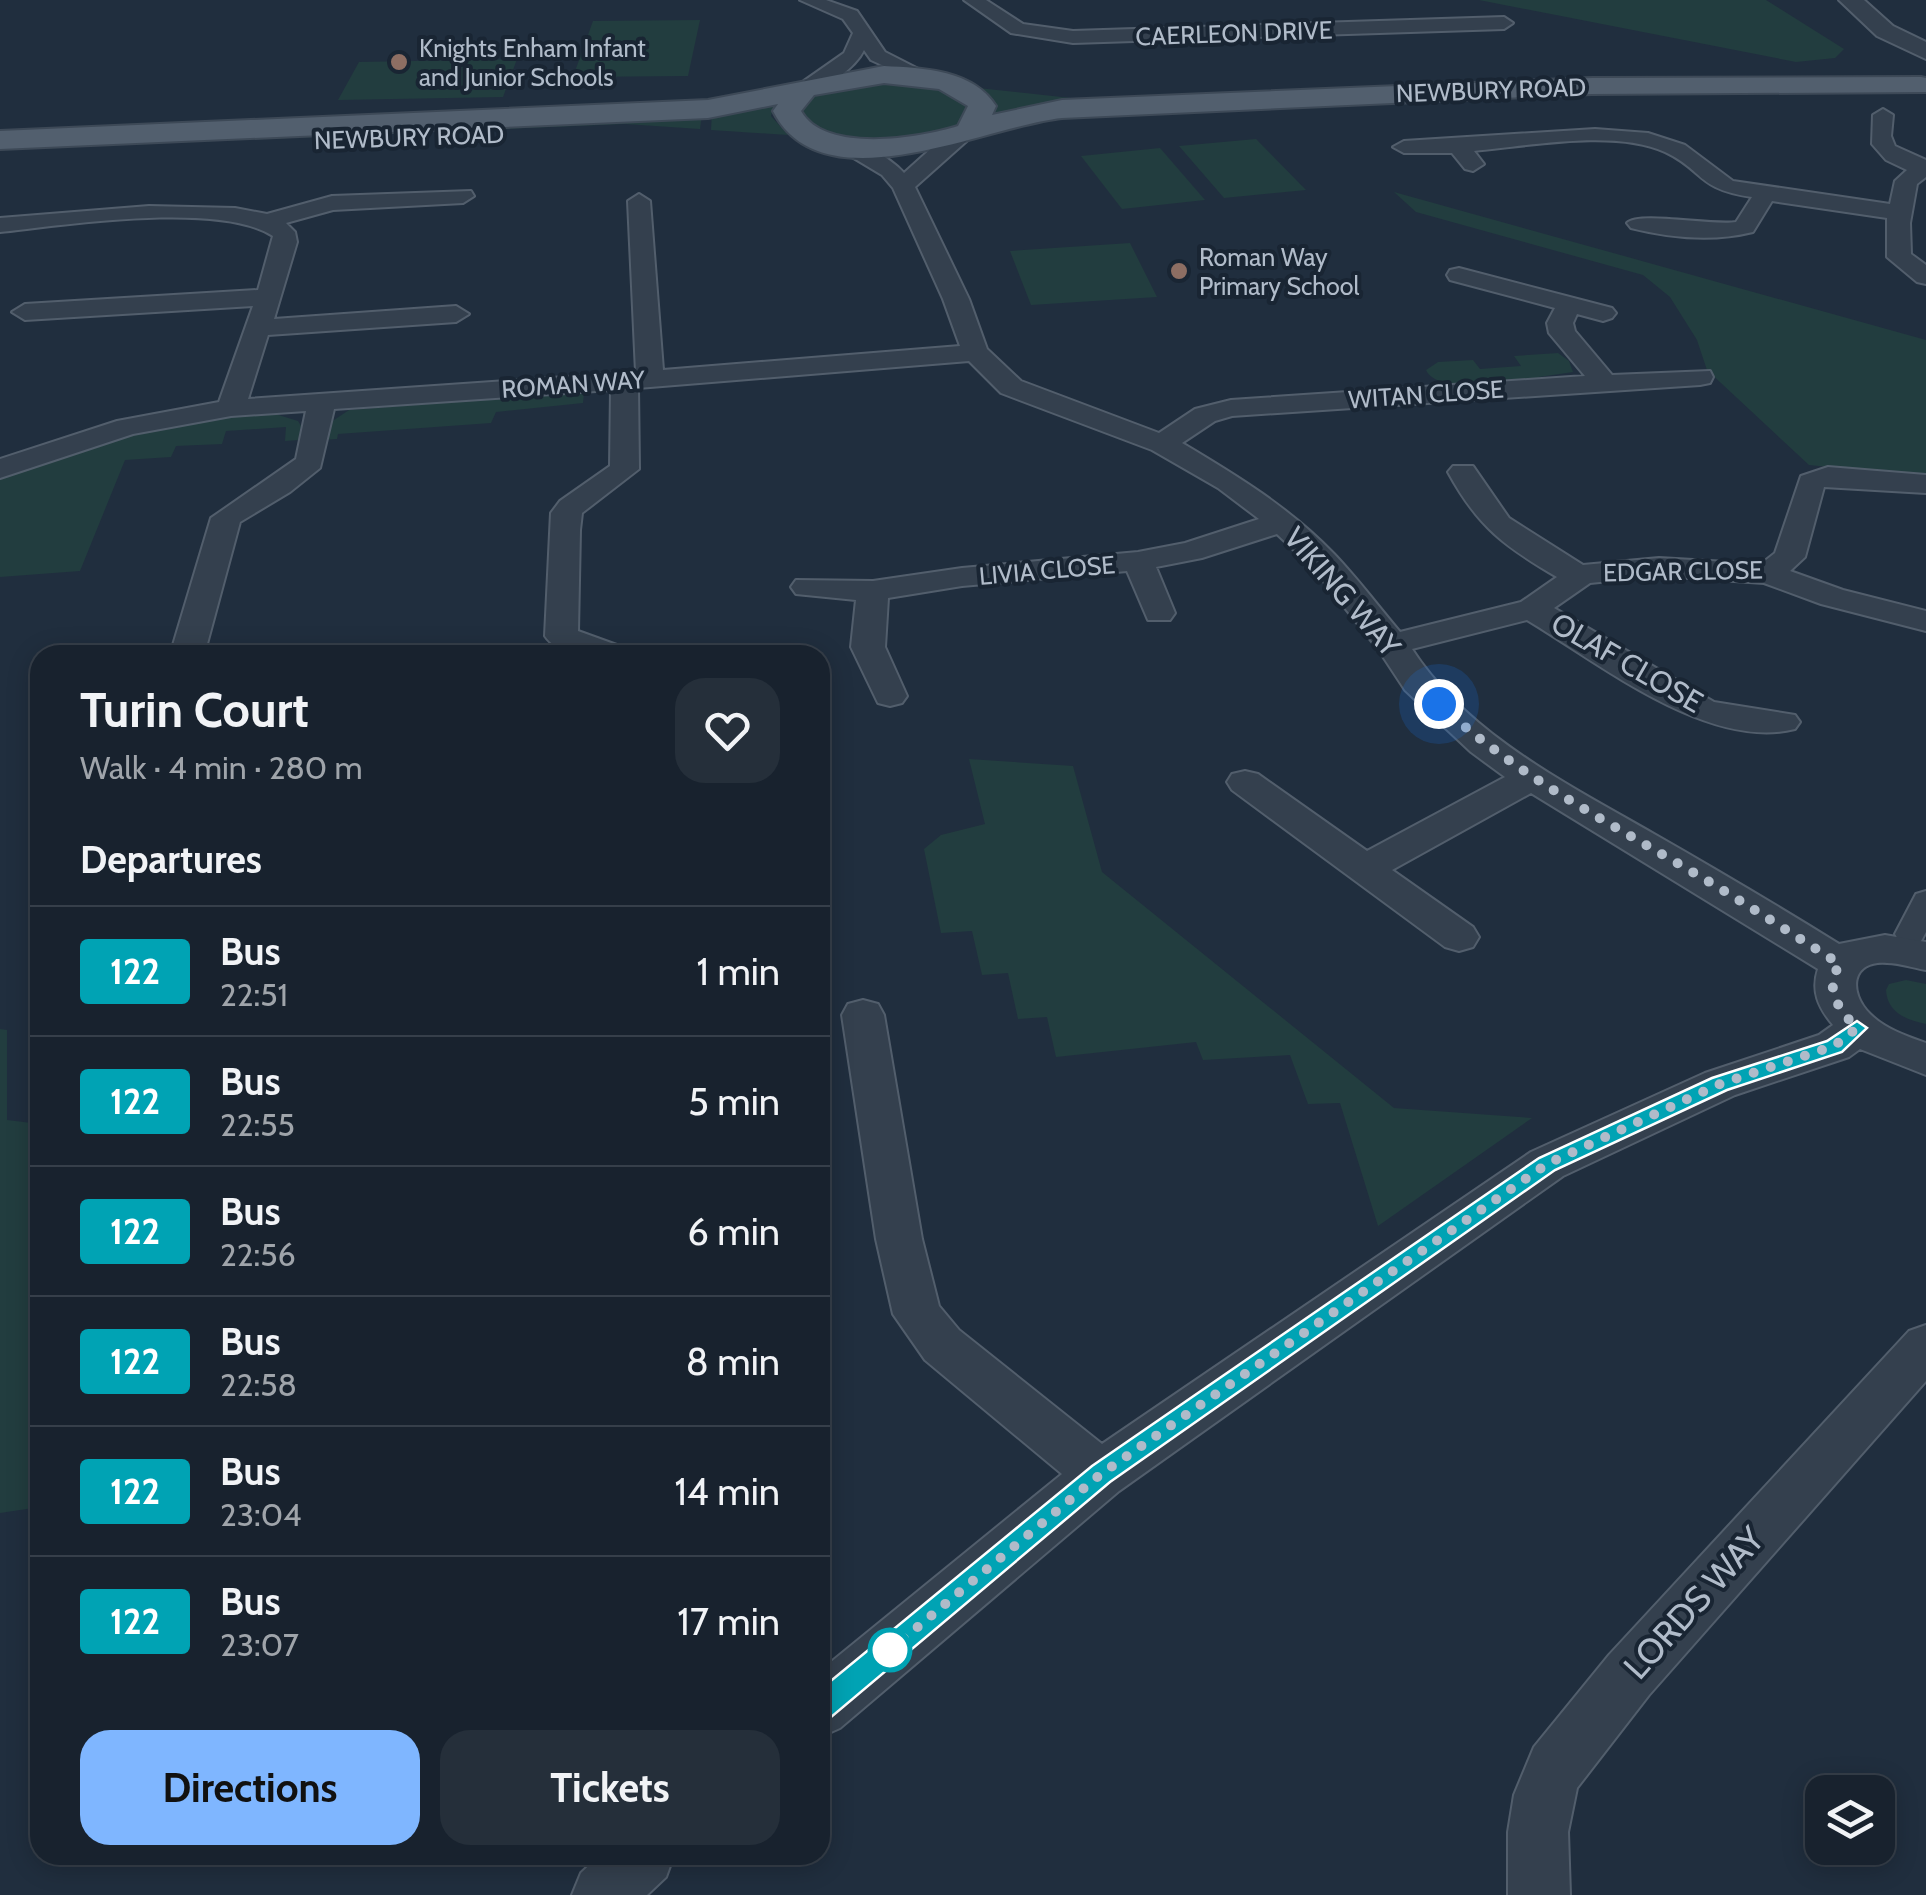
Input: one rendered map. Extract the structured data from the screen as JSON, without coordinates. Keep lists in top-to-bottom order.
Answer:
{
  "streets": {
    "main road": ["NEWBURY ROAD"],
    "street": [
      "CAERLEON DRIVE",
      "ROMAN WAY",
      "WITAN CLOSE",
      "LIVIA CLOSE",
      "EDGAR CLOSE",
      "VIKING WAY",
      "OLAF CLOSE",
      "LORDS WAY"
    ]
  },
  "crossings": [
    ["ROMAN WAY", "VIKING WAY"],
    ["WITAN CLOSE", "VIKING WAY"],
    ["LIVIA CLOSE", "VIKING WAY"],
    ["EDGAR CLOSE", "VIKING WAY"],
    ["EDGAR CLOSE", "OLAF CLOSE"]
  ],
  "places": ["Knights Enham Infant and Junior Schools", "Roman Way Primary School"],
  "lines": ["bus line 122"],
  "page": {
    "heading": [
      ["Turin Court", "Walk · 4 min · 280 m"],
      "Departures"
    ],
    "list": [
      {
        "mark": "122",
        "name": "Bus",
        "note": "22:51",
        "value": "1 min"
      },
      {
        "mark": "122",
        "name": "Bus",
        "note": "22:55",
        "value": "5 min"
      },
      {
        "mark": "122",
        "name": "Bus",
        "note": "22:56",
        "value": "6 min"
      },
      {
        "mark": "122",
        "name": "Bus",
        "note": "22:58",
        "value": "8 min"
      },
      {
        "mark": "122",
        "name": "Bus",
        "note": "23:04",
        "value": "14 min"
      },
      {
        "mark": "122",
        "name": "Bus",
        "note": "23:07",
        "value": "17 min"
      }
    ],
    "buttons": ["Directions", "Tickets"]
  }
}
